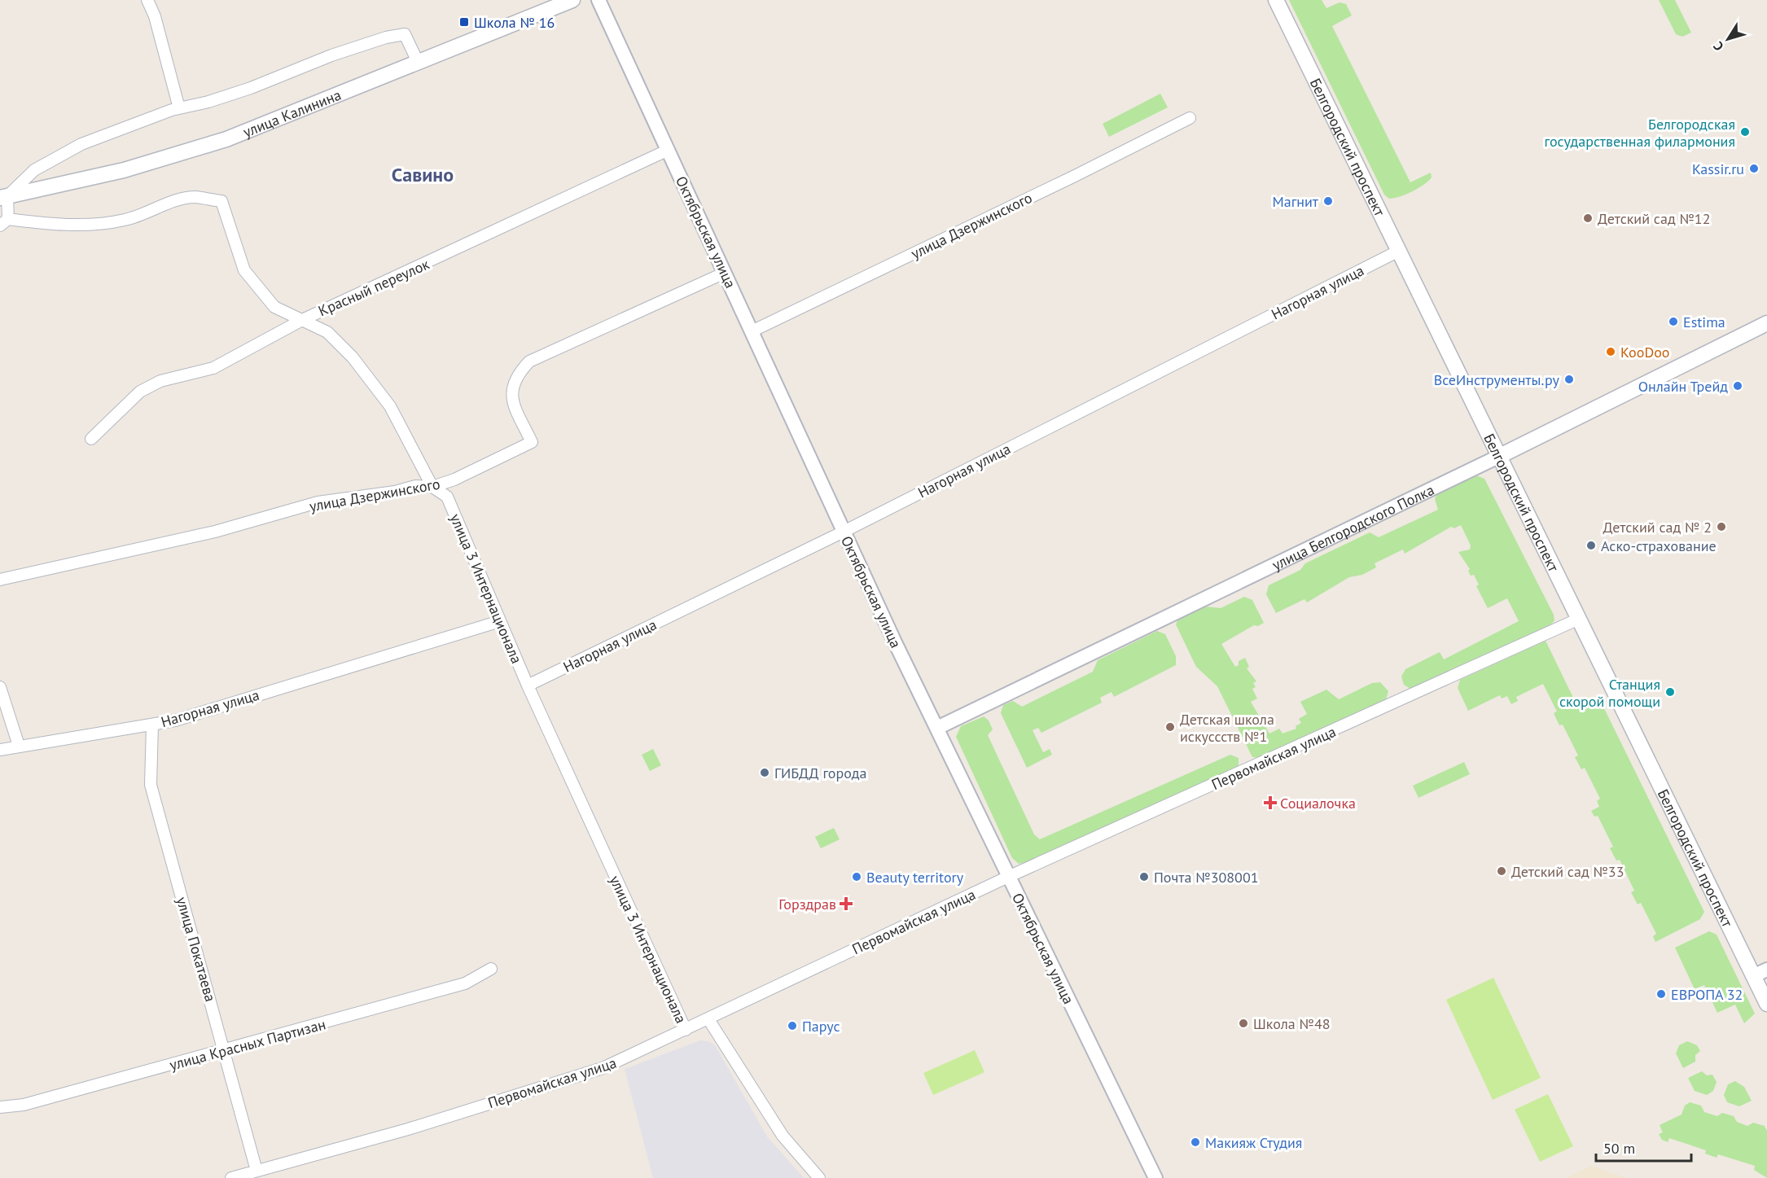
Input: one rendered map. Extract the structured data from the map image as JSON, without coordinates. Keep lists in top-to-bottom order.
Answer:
{
  "streets": {
    "main road": ["улица Калинина", "Белгородский проспект", "улица Белгородского Полка"],
    "street": [
      "улица Дзержинского",
      "Октябрьская улица",
      "Красный переулок",
      "Нагорная улица",
      "улица 3 Интернационала",
      "Первомайская улица",
      "улица Покатаева",
      "улица Красных Партизан"
    ]
  },
  "crossings": [
    ["Белгородский проспект", "Нагорная улица"],
    ["Белгородский проспект", "улица Белгородского Полка"],
    ["Белгородский проспект", "Первомайская улица"],
    ["улица Дзержинского", "Октябрьская улица"],
    ["улица Дзержинского", "улица 3 Интернационала"],
    ["Октябрьская улица", "Красный переулок"],
    ["Октябрьская улица", "Нагорная улица"],
    ["Октябрьская улица", "улица Белгородского Полка"],
    ["Октябрьская улица", "Первомайская улица"],
    ["Красный переулок", "улица 3 Интернационала"],
    ["Нагорная улица", "улица 3 Интернационала"],
    ["Нагорная улица", "улица Покатаева"],
    ["улица 3 Интернационала", "Первомайская улица"],
    ["Первомайская улица", "улица Покатаева"],
    ["улица Покатаева", "улица Красных Партизан"]
  ],
  "districts": ["Савино"],
  "places": {
    "transit": ["Школа № 16"],
    "other": [
      "Белгородская государственная филармония",
      "Kassir.ru",
      "Магнит",
      "Детский сад №12",
      "Estima",
      "KooDoo",
      "ВсеИнструменты.ру",
      "Онлайн Трейд",
      "Детский сад № 2",
      "Аско-страхование",
      "Станция скорой помощи",
      "Детская школа искуссств №1",
      "ГИБДД города",
      "Детский сад №33",
      "Beauty territory",
      "Почта №308001",
      "ЕВРОПА 32",
      "Школа №48",
      "Парус",
      "Макияж Студия"
    ],
    "health": ["Социалочка", "Горздрав"]
  },
  "scale_bar": "50 m",
  "north": "bottom left"
}
